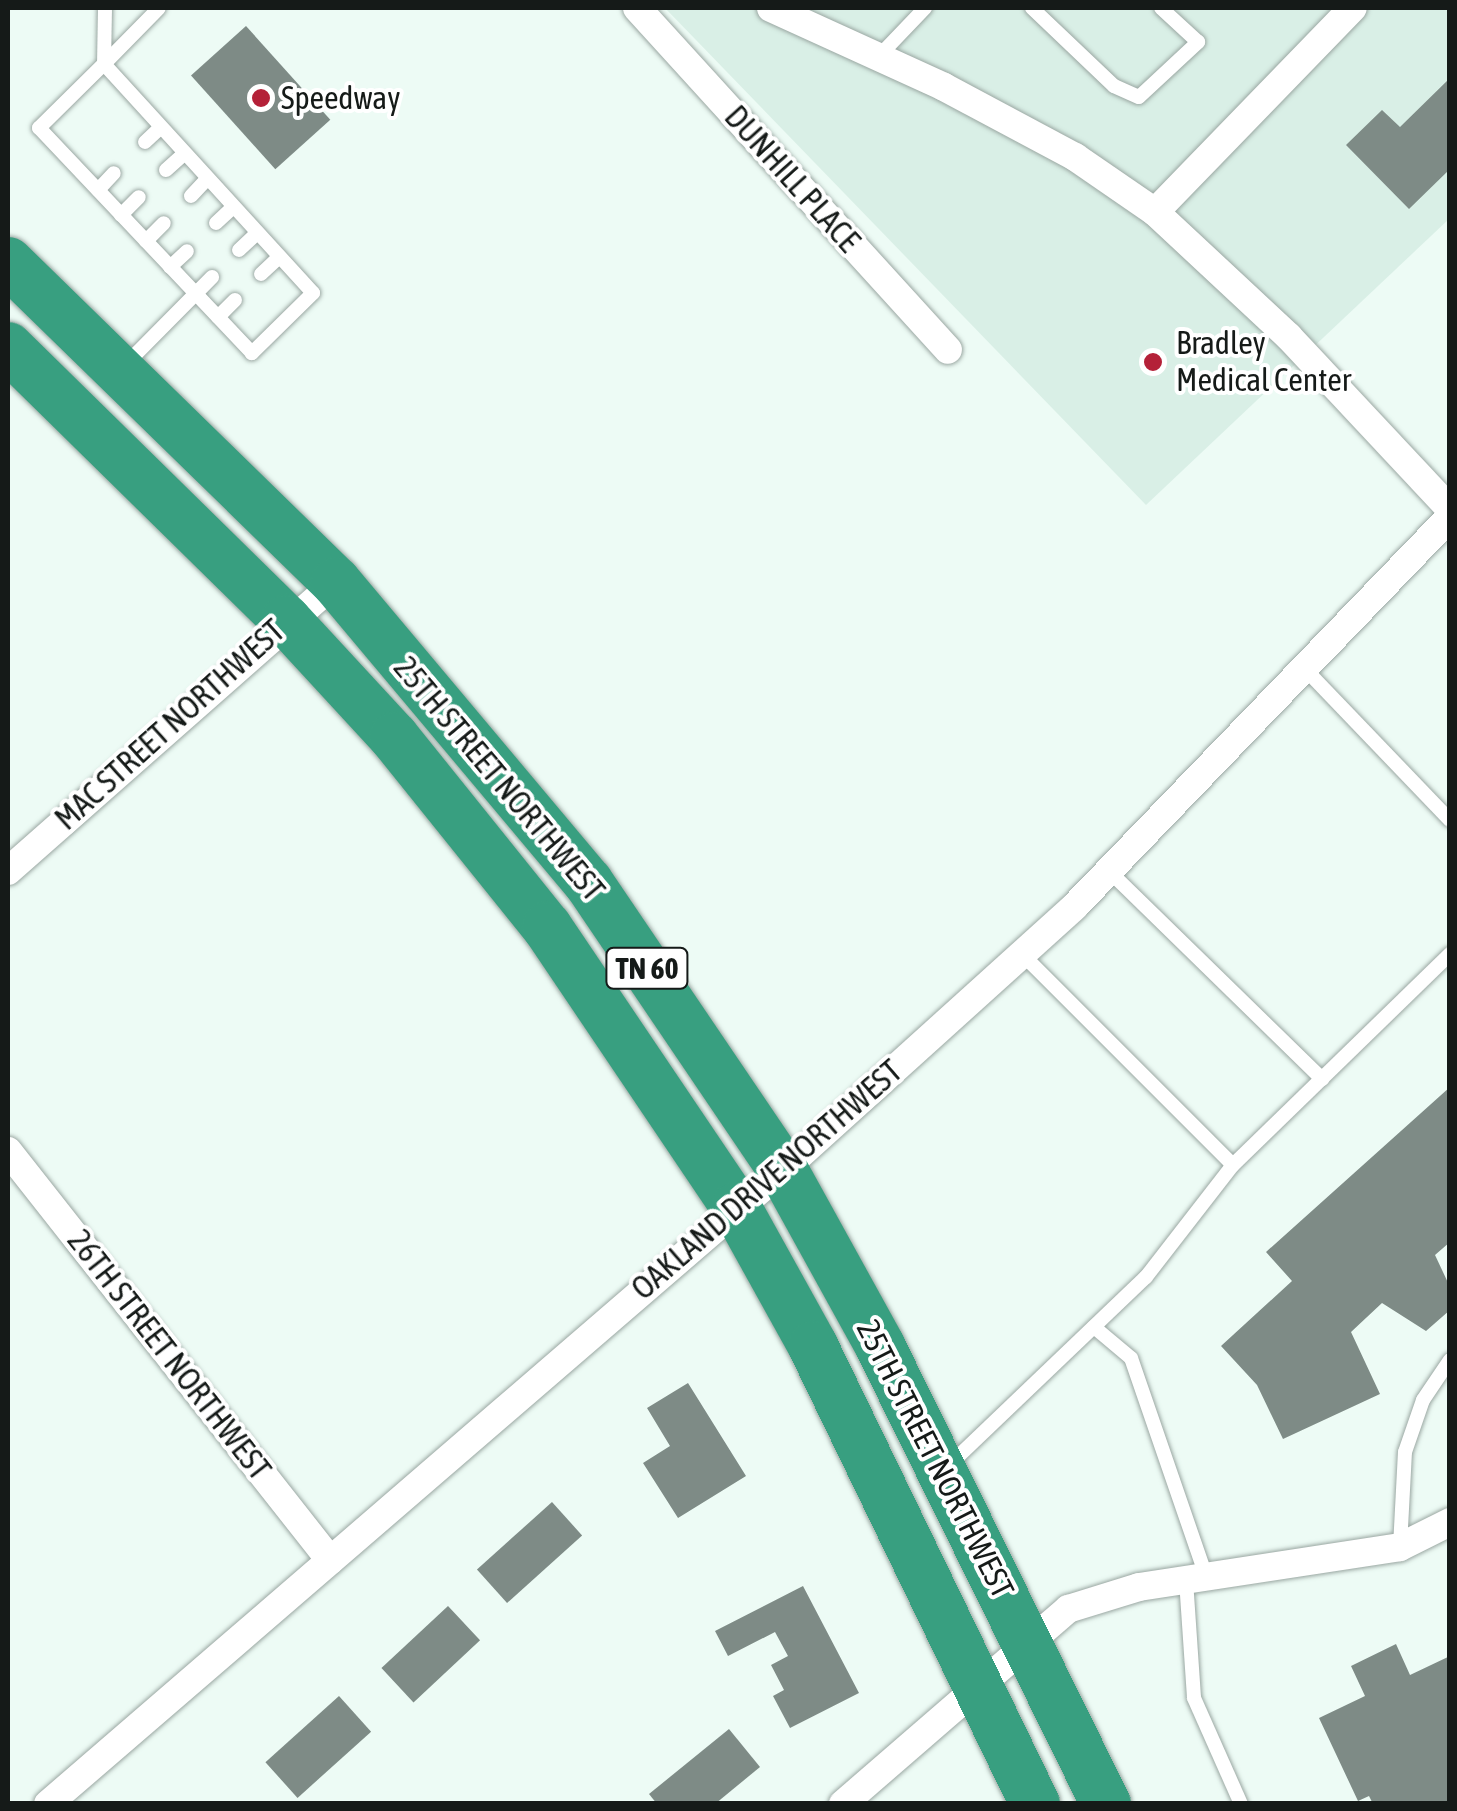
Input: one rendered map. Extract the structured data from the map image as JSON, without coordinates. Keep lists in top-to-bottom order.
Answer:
{
  "streets": {
    "highway": ["25TH STREET NORTHWEST", "TN 60"],
    "street": [
      "DUNHILL PLACE",
      "MAC STREET NORTHWEST",
      "OAKLAND DRIVE NORTHWEST",
      "26TH STREET NORTHWEST"
    ]
  },
  "crossings": [
    ["MAC STREET NORTHWEST", "25TH STREET NORTHWEST"],
    ["25TH STREET NORTHWEST", "OAKLAND DRIVE NORTHWEST"],
    ["OAKLAND DRIVE NORTHWEST", "26TH STREET NORTHWEST"]
  ],
  "places": ["Speedway", "Bradley Medical Center"]
}
